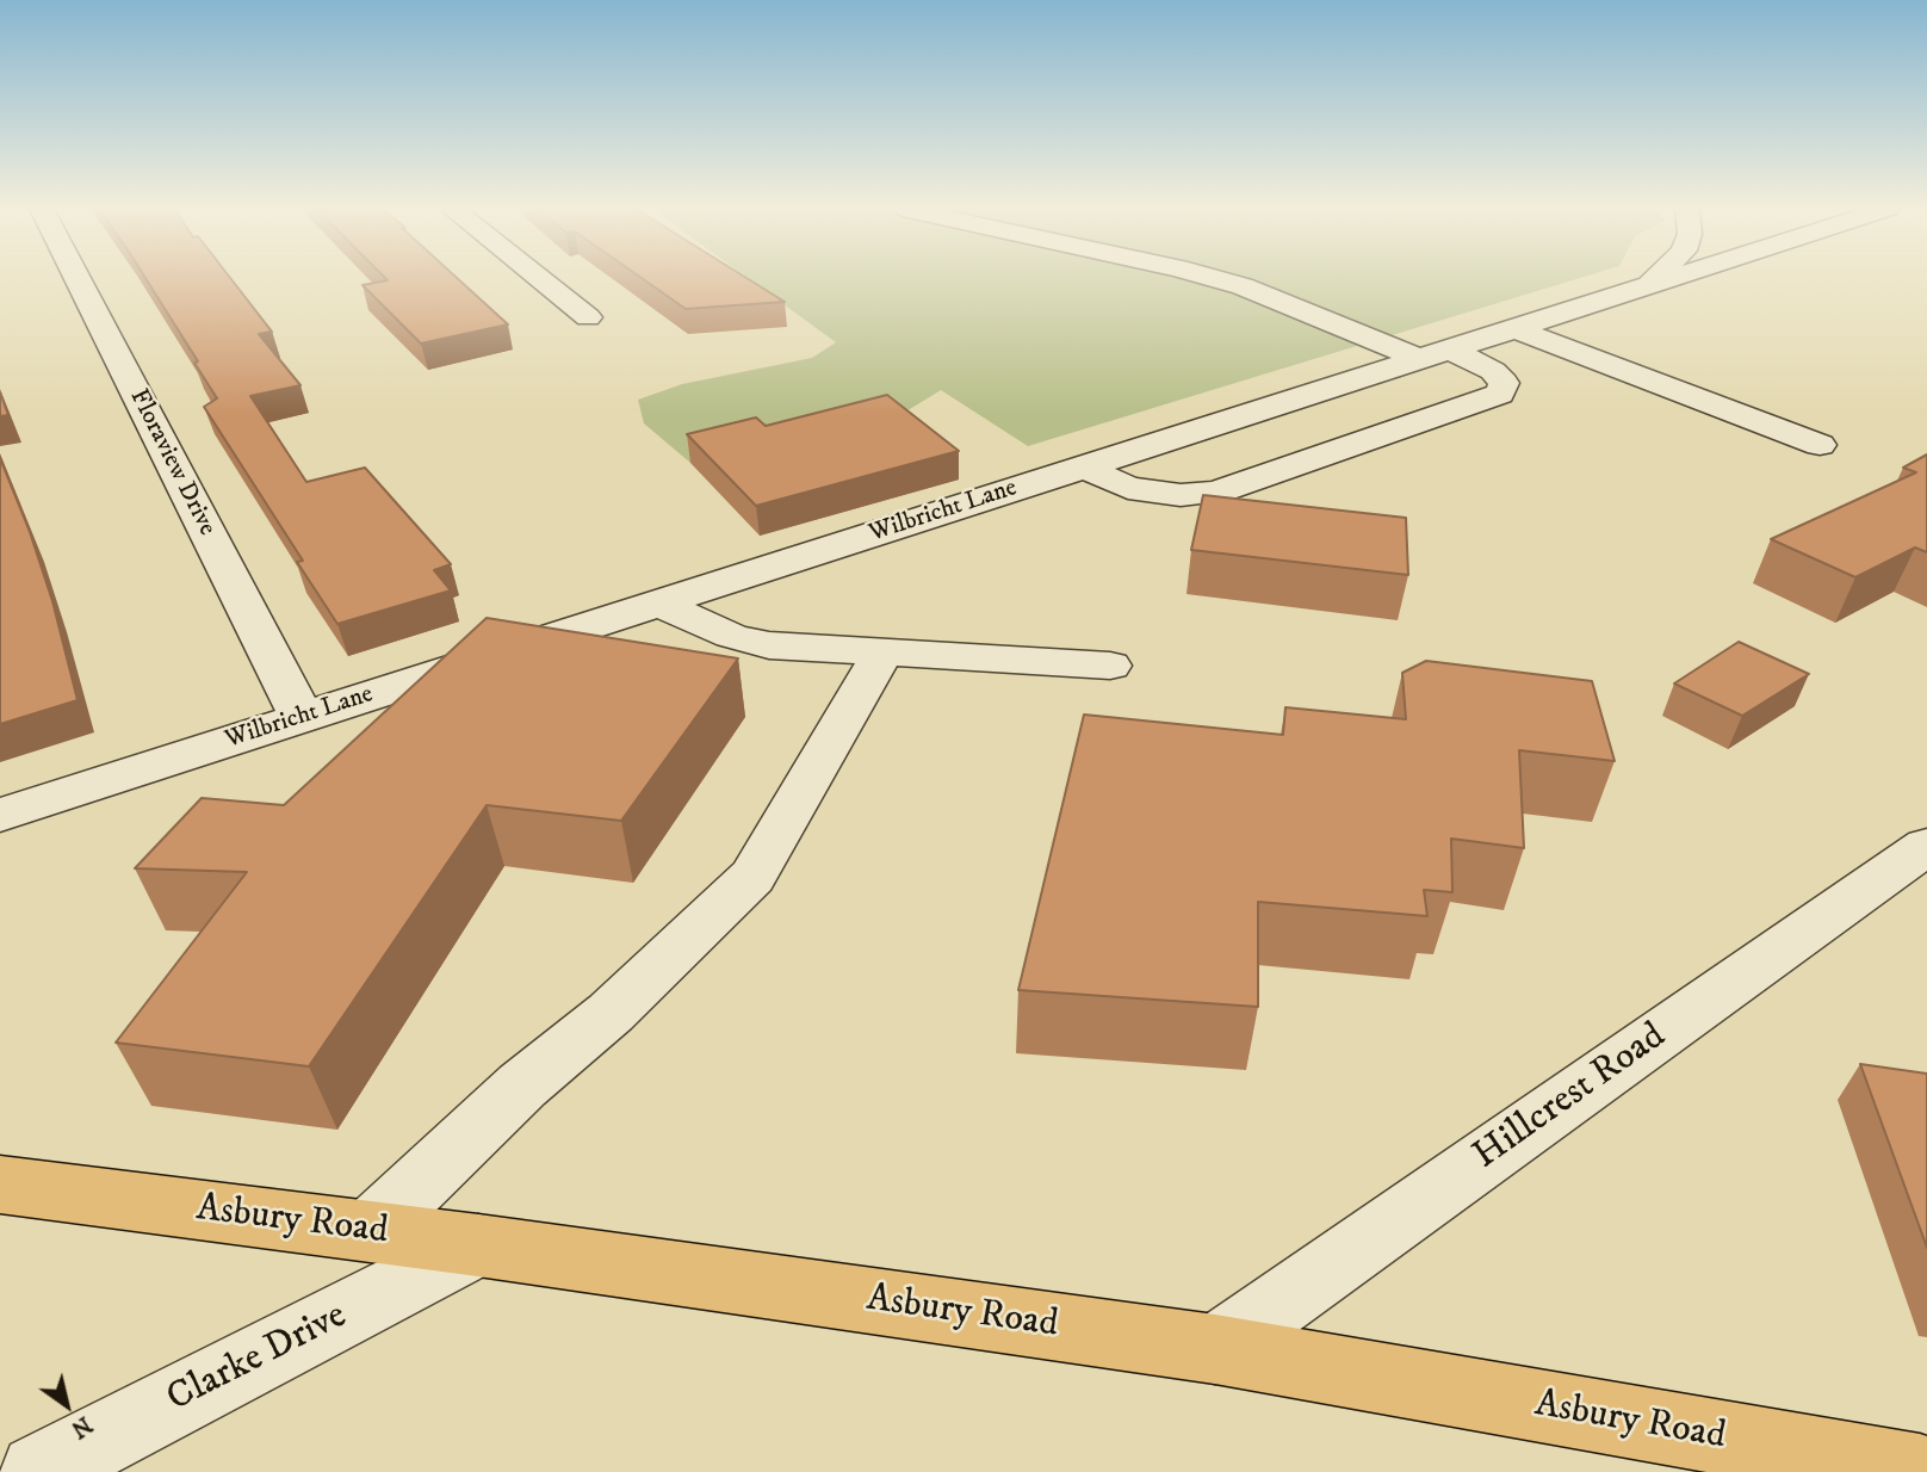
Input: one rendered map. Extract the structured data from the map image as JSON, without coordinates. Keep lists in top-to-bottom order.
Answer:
{
  "streets": {
    "main road": ["Asbury Road"],
    "street": [
      "Floraview Drive",
      "Wilbricht Lane",
      "Hillcrest Road",
      "Clarke Drive"
    ]
  },
  "crossings": [
    ["Floraview Drive", "Wilbricht Lane"],
    ["Hillcrest Road", "Asbury Road"],
    ["Asbury Road", "Clarke Drive"]
  ],
  "north": "bottom right"
}
